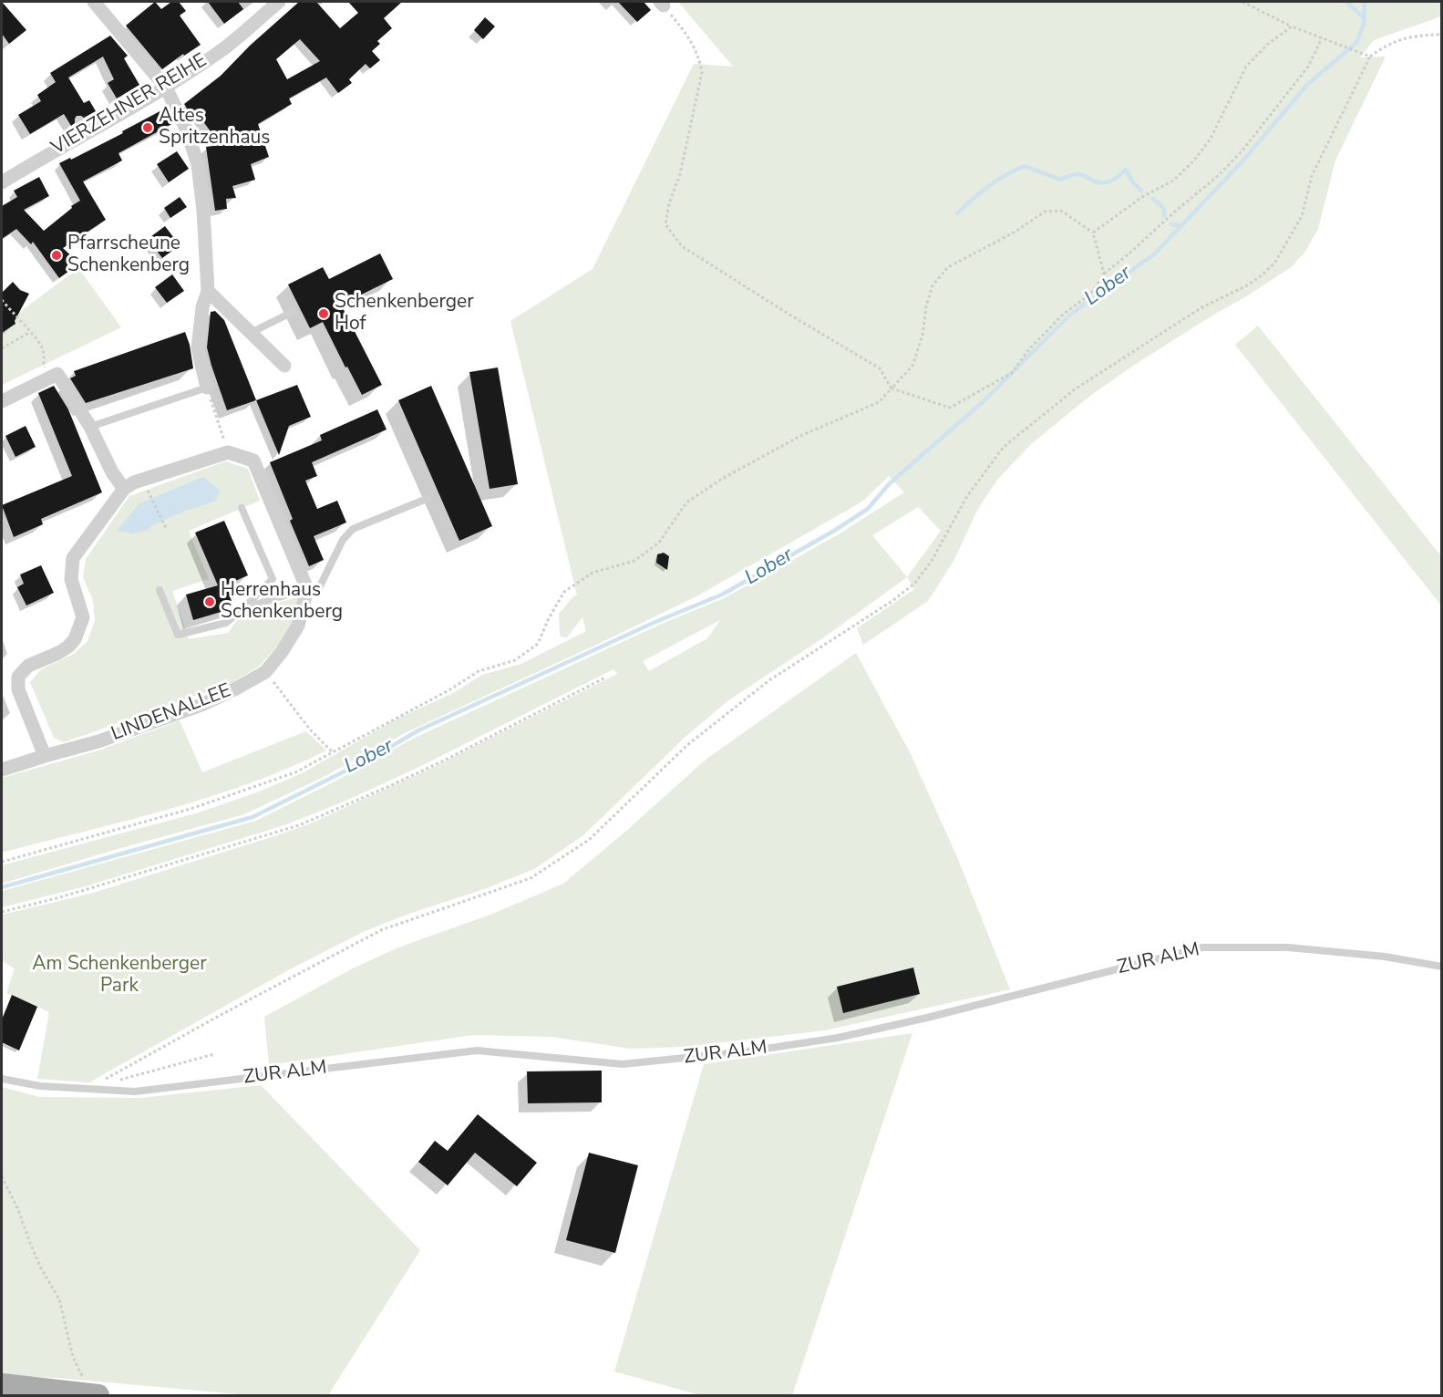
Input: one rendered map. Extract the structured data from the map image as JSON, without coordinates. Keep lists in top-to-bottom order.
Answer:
{
  "streets": {
    "street": ["VIERZEHNER REIHE", "LINDENALLEE"],
    "lane": ["ZUR ALM"]
  },
  "water": ["Lober"],
  "parks": ["Am Schenkenberger Park"],
  "places": [
    "Altes Spritzenhaus",
    "Pfarrscheune Schenkenberg",
    "Schenkenberger Hof",
    "Herrenhaus Schenkenberg"
  ]
}
